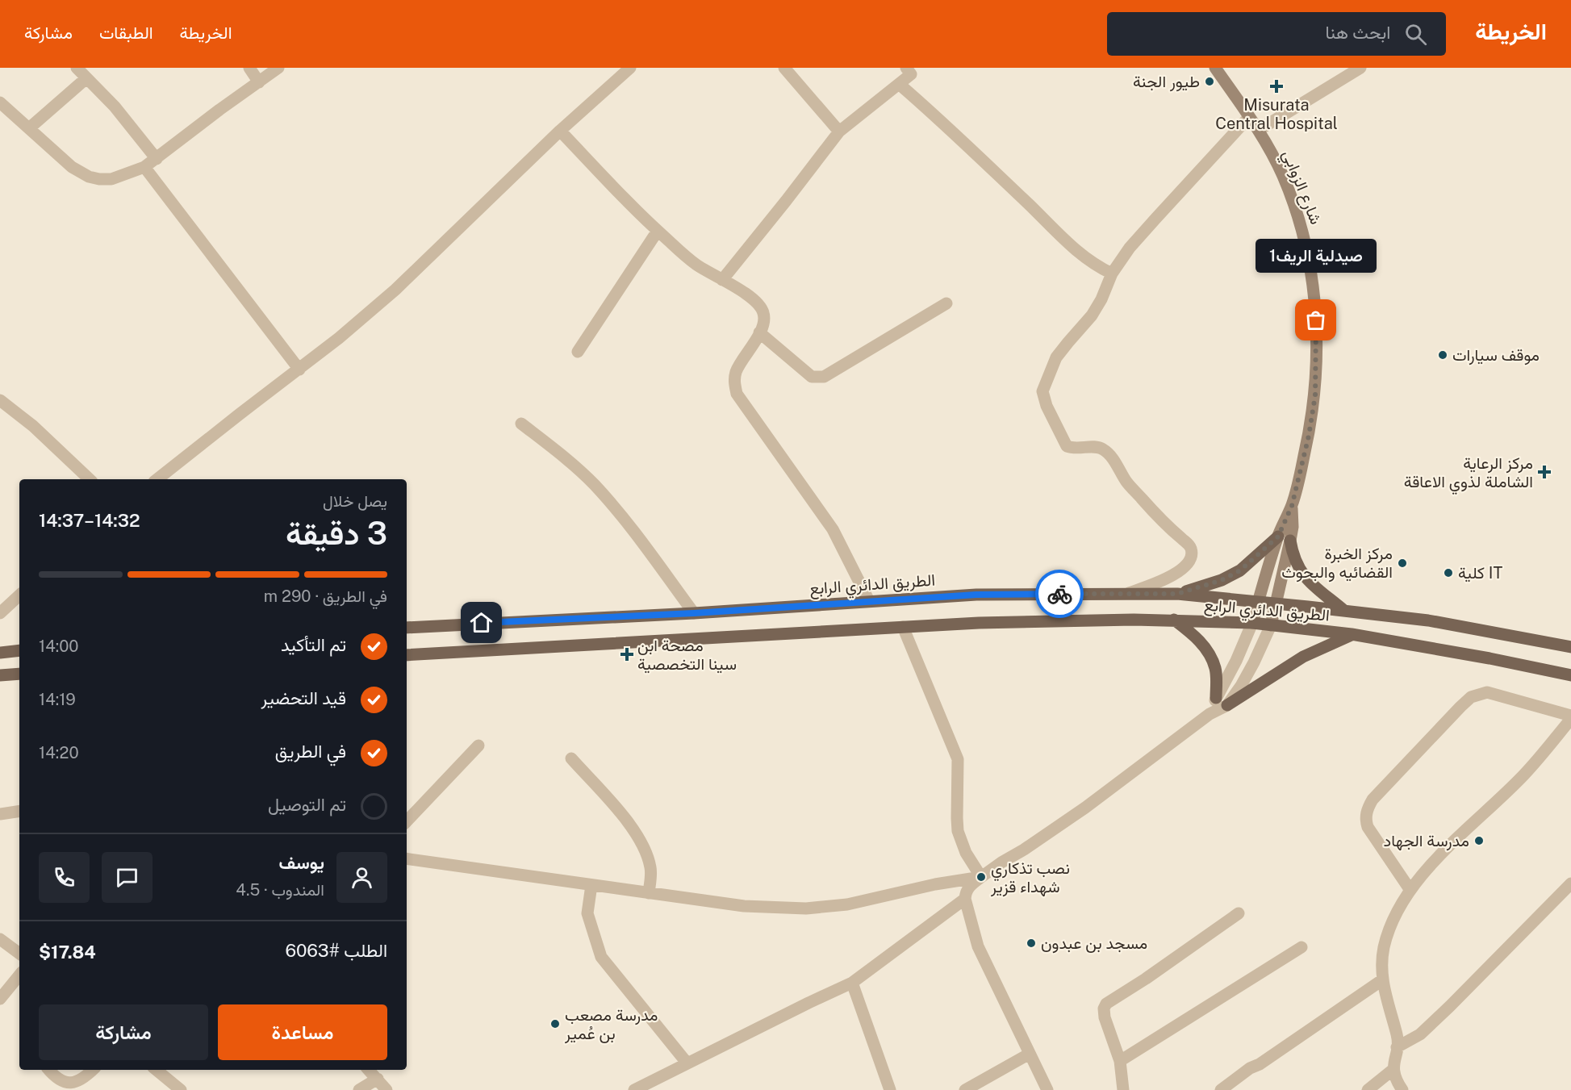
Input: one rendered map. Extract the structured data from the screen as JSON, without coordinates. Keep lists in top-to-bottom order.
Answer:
{
  "streets": {
    "main road": ["الطريق الدائري الرابع"],
    "street": ["شارع الزوابي"]
  },
  "places": {
    "other": [
      "طيور الجنة",
      "صيدلية الريف1",
      "موقف سيارات",
      "مركز الخبرة القضائيه والبحوث",
      "كلية IT",
      "مدرسة الجهاد",
      "نصب تذكاري شهداء قزير",
      "مسجد بن عبدون",
      "مدرسة مصعب بن عُمير"
    ],
    "health": ["Misurata Central Hospital", "مركز الرعاية الشاملة لذوي الاعاقة", "مصحة ابن سينا التخصصية"]
  },
  "page": {
    "header": "الخريطة",
    "search": "ابحث هنا",
    "nav": ["الخريطة", "الطبقات", "مشاركة"],
    "bubble": "صيدلية الريف1",
    "heading": ["3 دقيقة", "يصل خلال", "14:32–14:37"],
    "panel": [
      "يوسف",
      "المندوب · 4.5",
      "الطلب #6063",
      "$17.84"
    ],
    "bar": "في الطريق · 290 m",
    "list": [
      ["تم التأكيد", "14:00"],
      ["قيد التحضير", "14:19"],
      ["في الطريق", "14:20"],
      "تم التوصيل"
    ],
    "buttons": ["مساعدة", "مشاركة"]
  }
}
